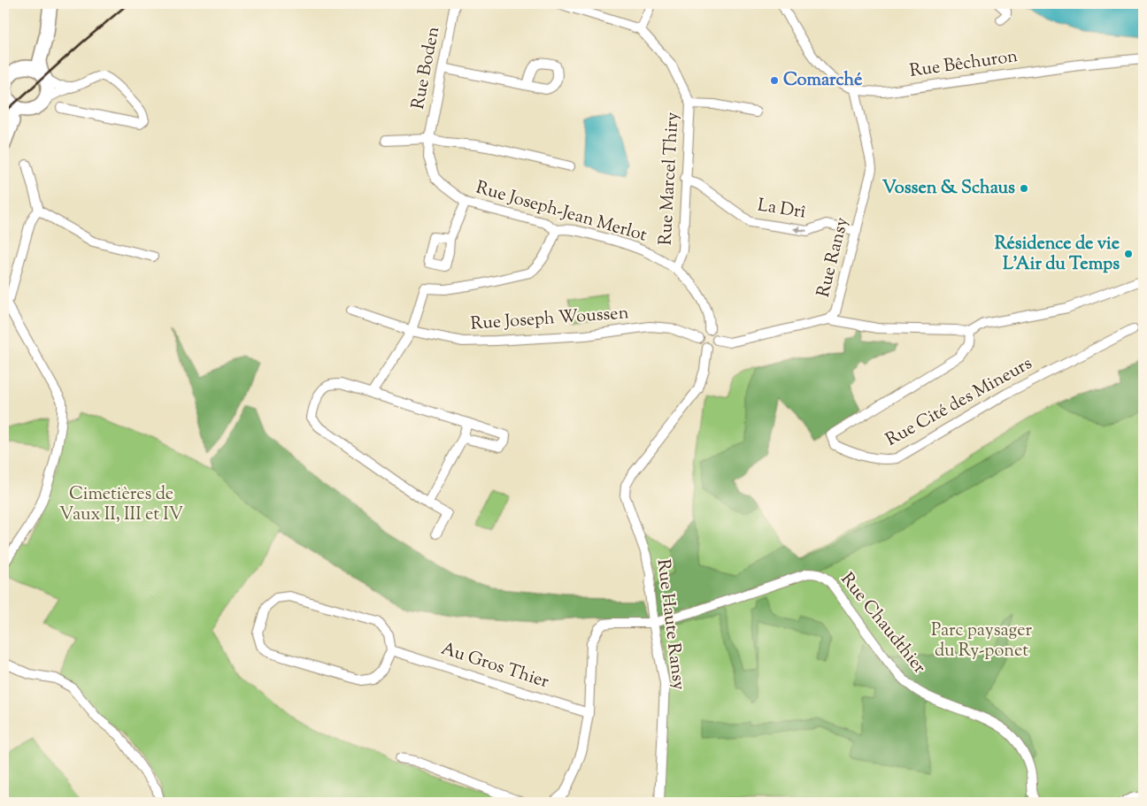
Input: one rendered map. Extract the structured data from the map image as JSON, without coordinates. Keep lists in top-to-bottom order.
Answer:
{
  "streets": {
    "street": [
      "Rue Bêchuron",
      "Rue Boden",
      "Rue Marcel Thiry",
      "La Drî",
      "Rue Joseph-Jean Merlot",
      "Rue Ransy",
      "Rue Joseph Woussen",
      "Rue Cité des Mineurs",
      "Rue Chaudthier",
      "Rue Haute Ransy",
      "Au Gros Thier"
    ]
  },
  "crossings": [
    ["Rue Bêchuron", "Rue Ransy"],
    ["Rue Boden", "Rue Joseph-Jean Merlot"],
    ["Rue Marcel Thiry", "La Drî"],
    ["Rue Marcel Thiry", "Rue Joseph-Jean Merlot"],
    ["La Drî", "Rue Ransy"],
    ["Rue Joseph-Jean Merlot", "Rue Ransy"],
    ["Rue Joseph-Jean Merlot", "Rue Joseph Woussen"],
    ["Rue Joseph-Jean Merlot", "Rue Haute Ransy"],
    ["Rue Ransy", "Rue Joseph Woussen"],
    ["Rue Ransy", "Rue Haute Ransy"],
    ["Rue Joseph Woussen", "Rue Haute Ransy"],
    ["Rue Chaudthier", "Rue Haute Ransy"],
    ["Rue Chaudthier", "Au Gros Thier"]
  ],
  "one_way": ["La Drî"],
  "parks": ["Cimetières de Vaux II, III et IV", "Parc paysager du Ry-ponet"],
  "places": ["Comarché", "Vossen & Schaus", "Résidence de vie L'Air du Temps"]
}
